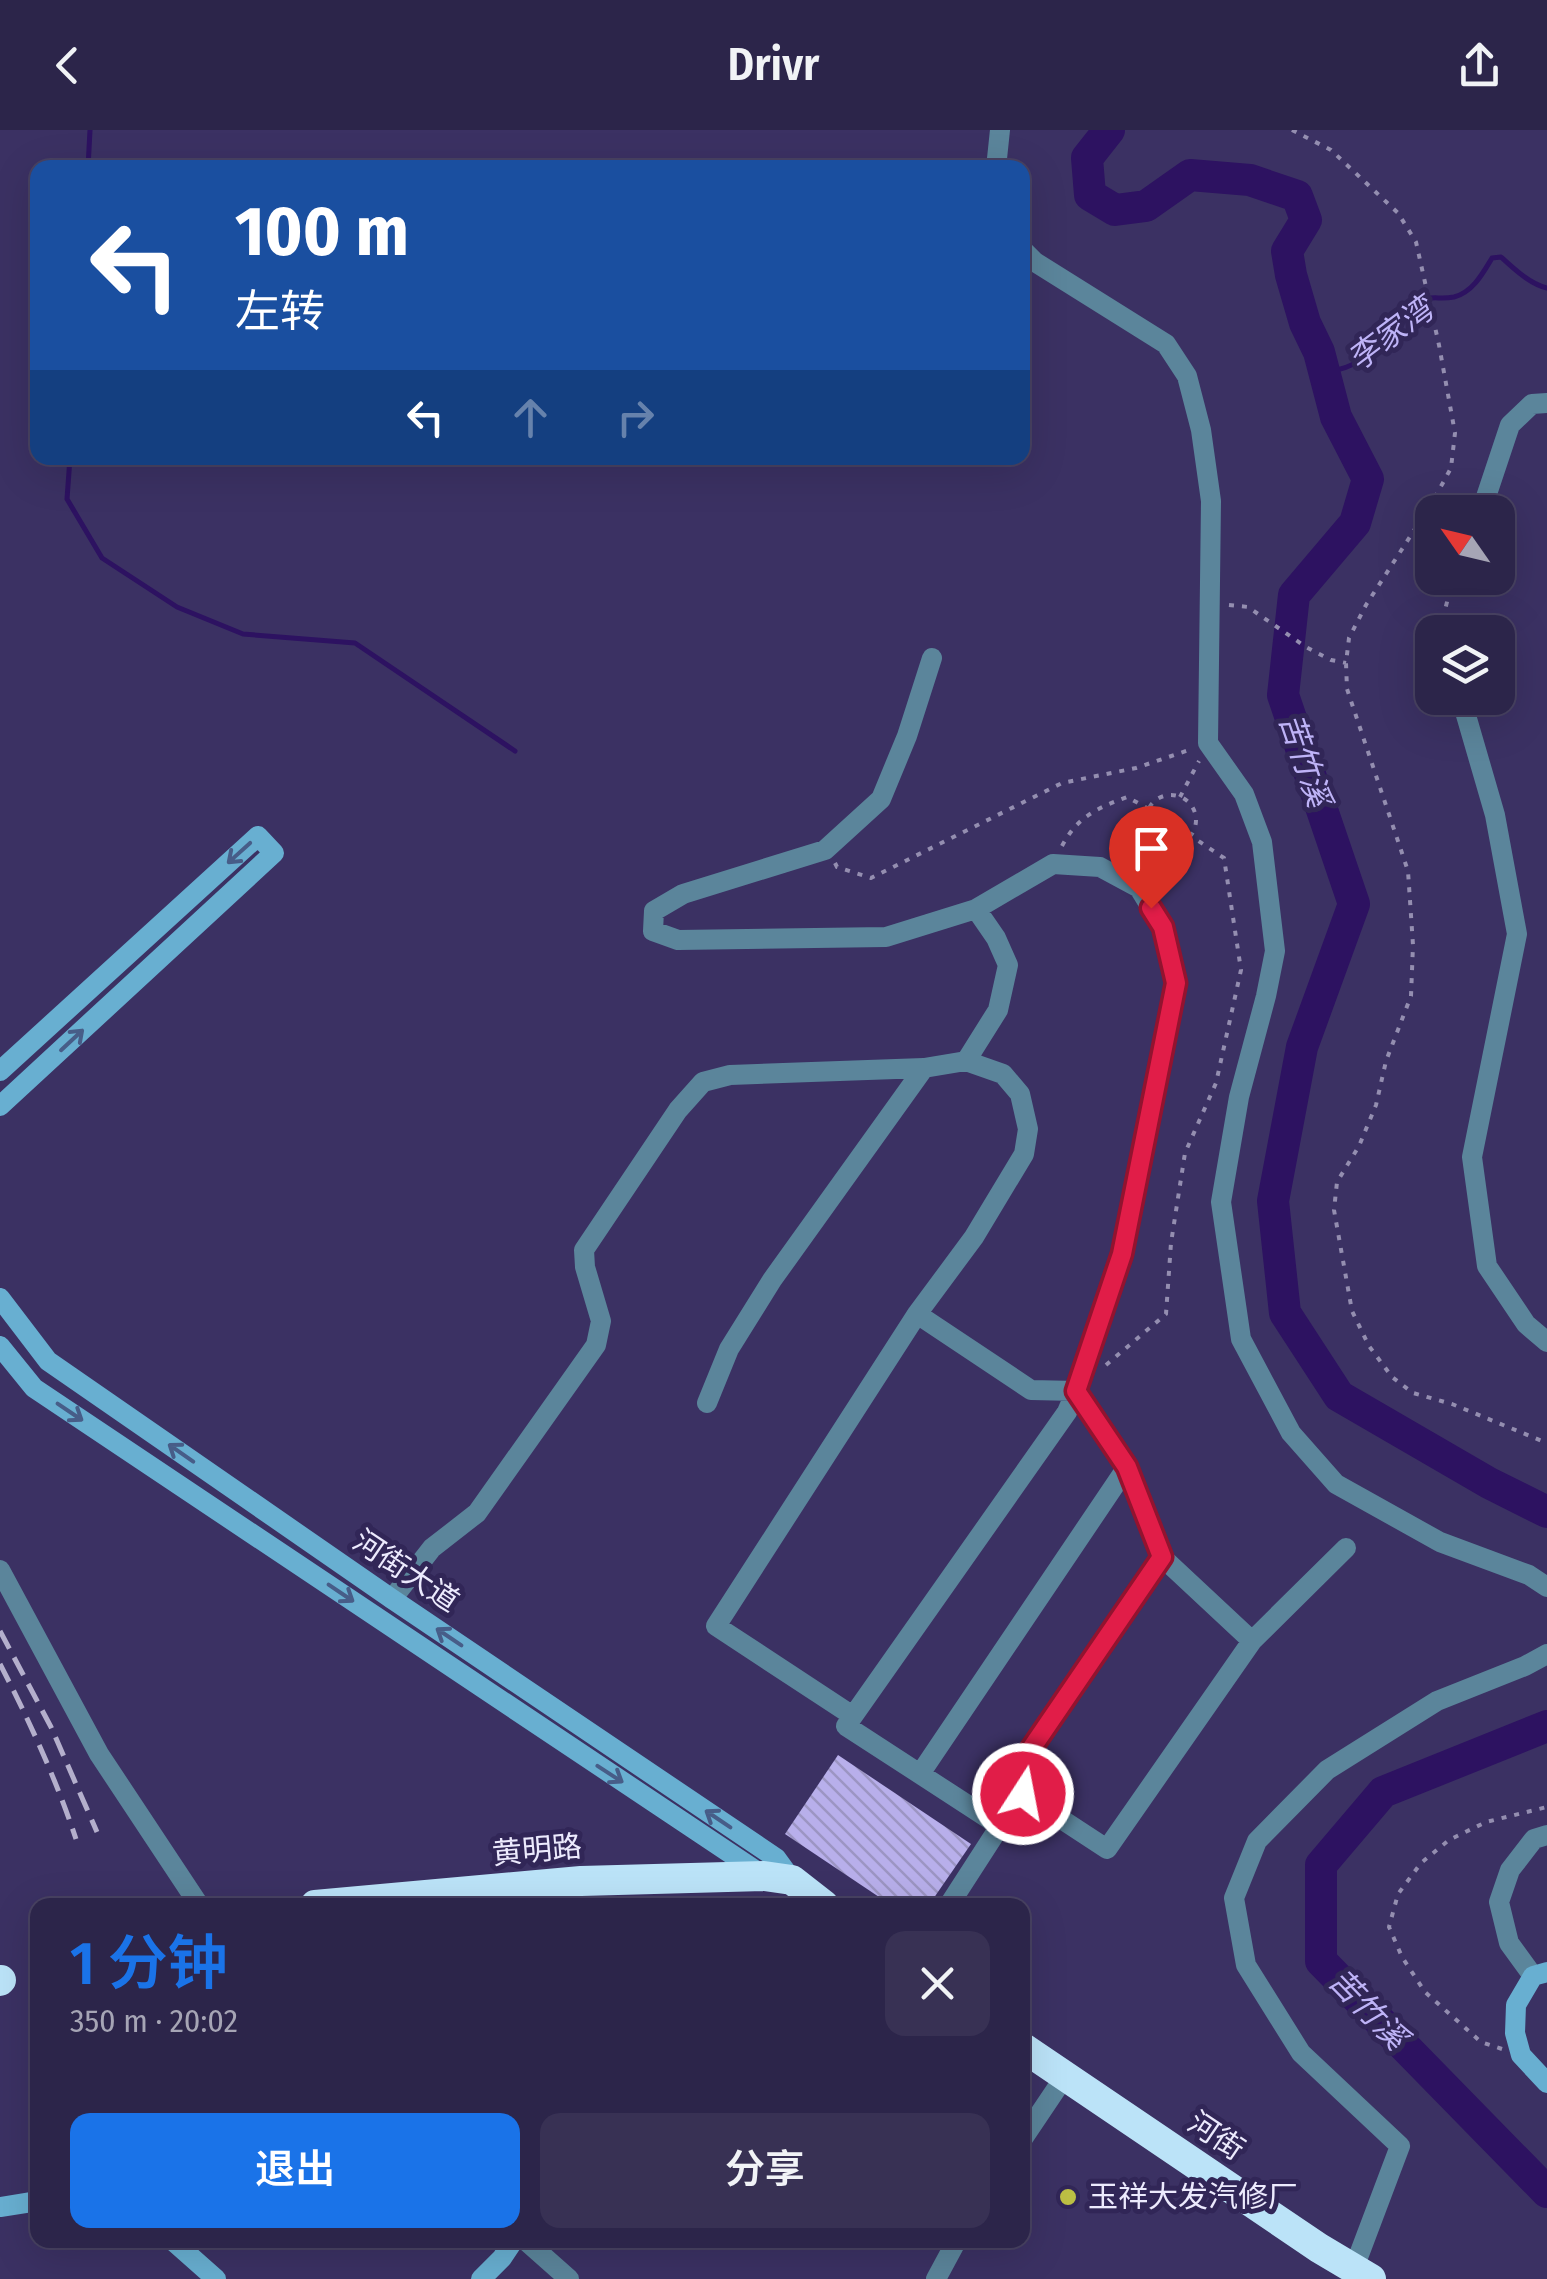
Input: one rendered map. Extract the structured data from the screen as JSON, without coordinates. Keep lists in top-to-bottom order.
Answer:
{
  "streets": {
    "highway": ["黄明路", "河街"],
    "main road": ["河街大道"]
  },
  "crossings": [
    ["河街大道", "黄明路"]
  ],
  "water": ["李家湾", "苦竹溪"],
  "places": ["玉祥大发汽修厂"],
  "north": "top left",
  "page": {
    "header": "Drivr",
    "turn": ["100 m", "左转"],
    "heading": ["1 分钟", "350 m · 20:02"],
    "buttons": ["退出", "分享"]
  }
}
